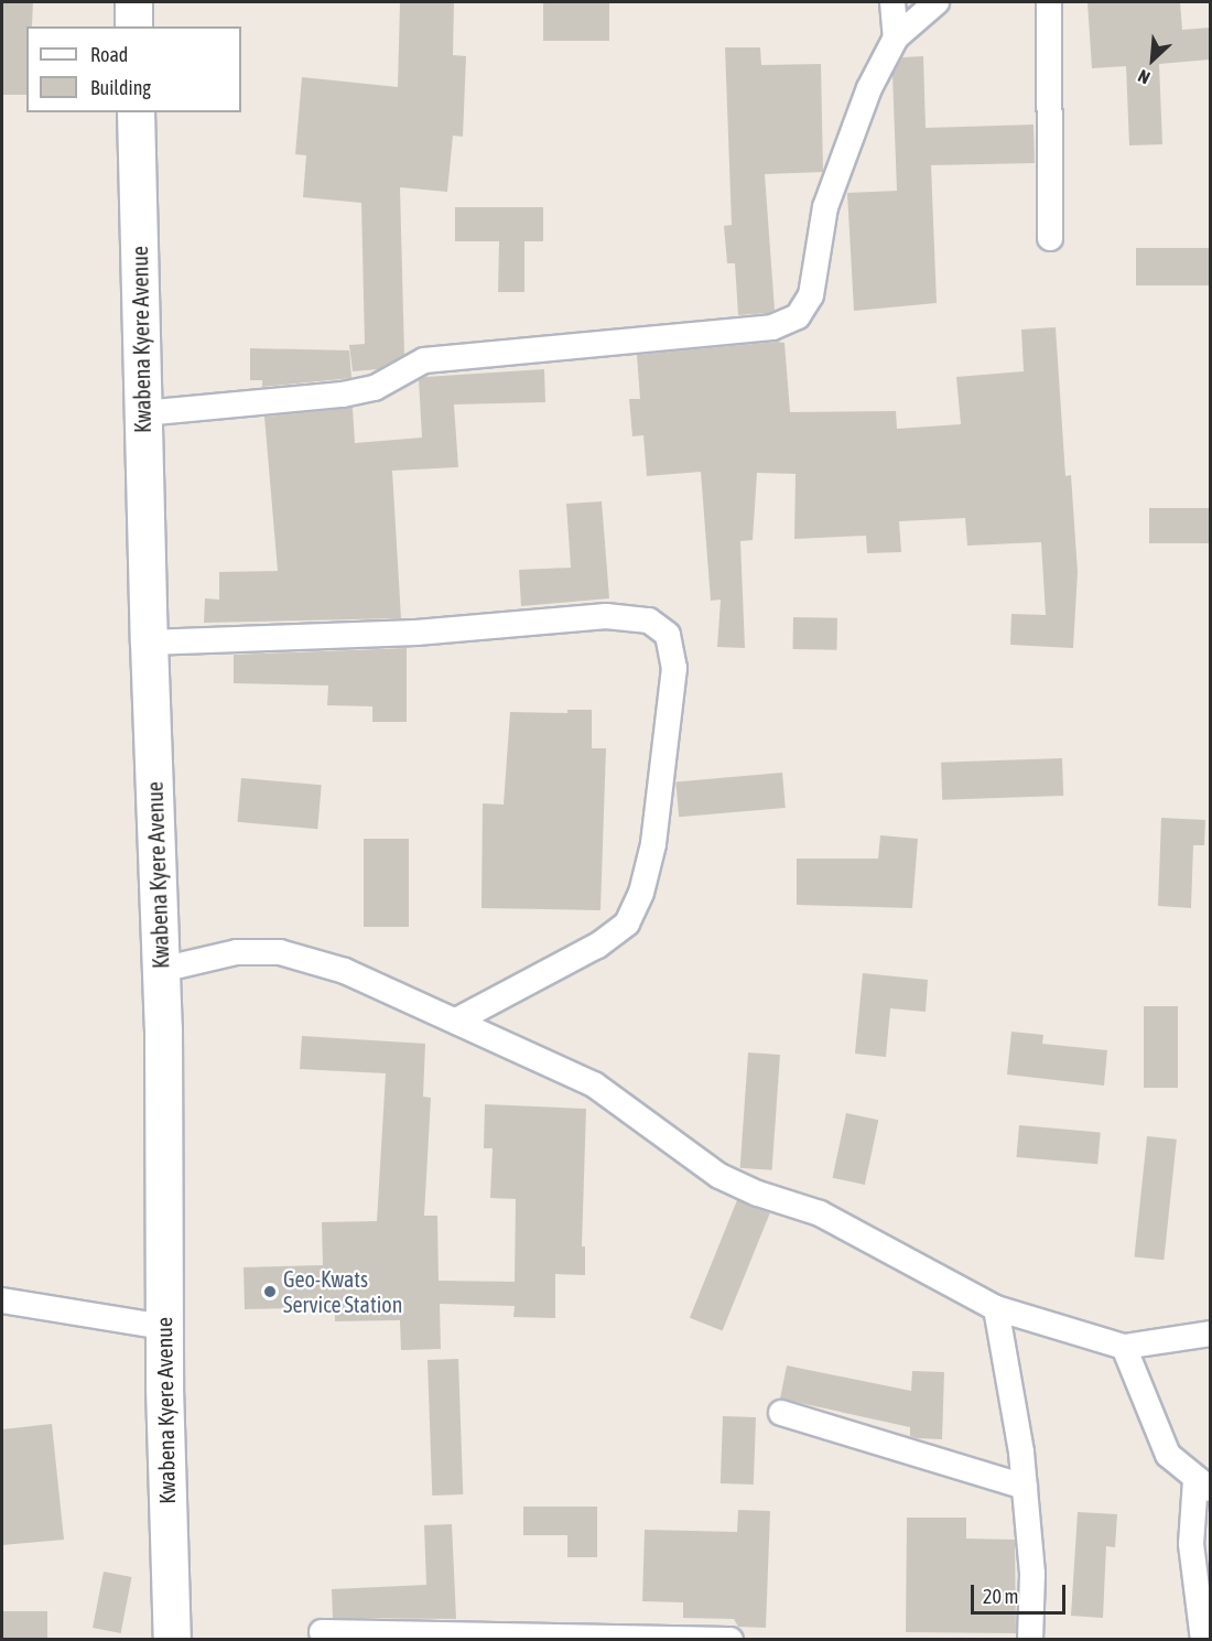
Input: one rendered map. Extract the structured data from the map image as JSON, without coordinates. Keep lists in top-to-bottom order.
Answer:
{
  "streets": {
    "main road": ["Kwabena Kyere Avenue"]
  },
  "places": ["Geo-Kwats Service Station"],
  "legend": ["Road", "Building"],
  "scale_bar": "20 m",
  "north": "bottom left"
}
